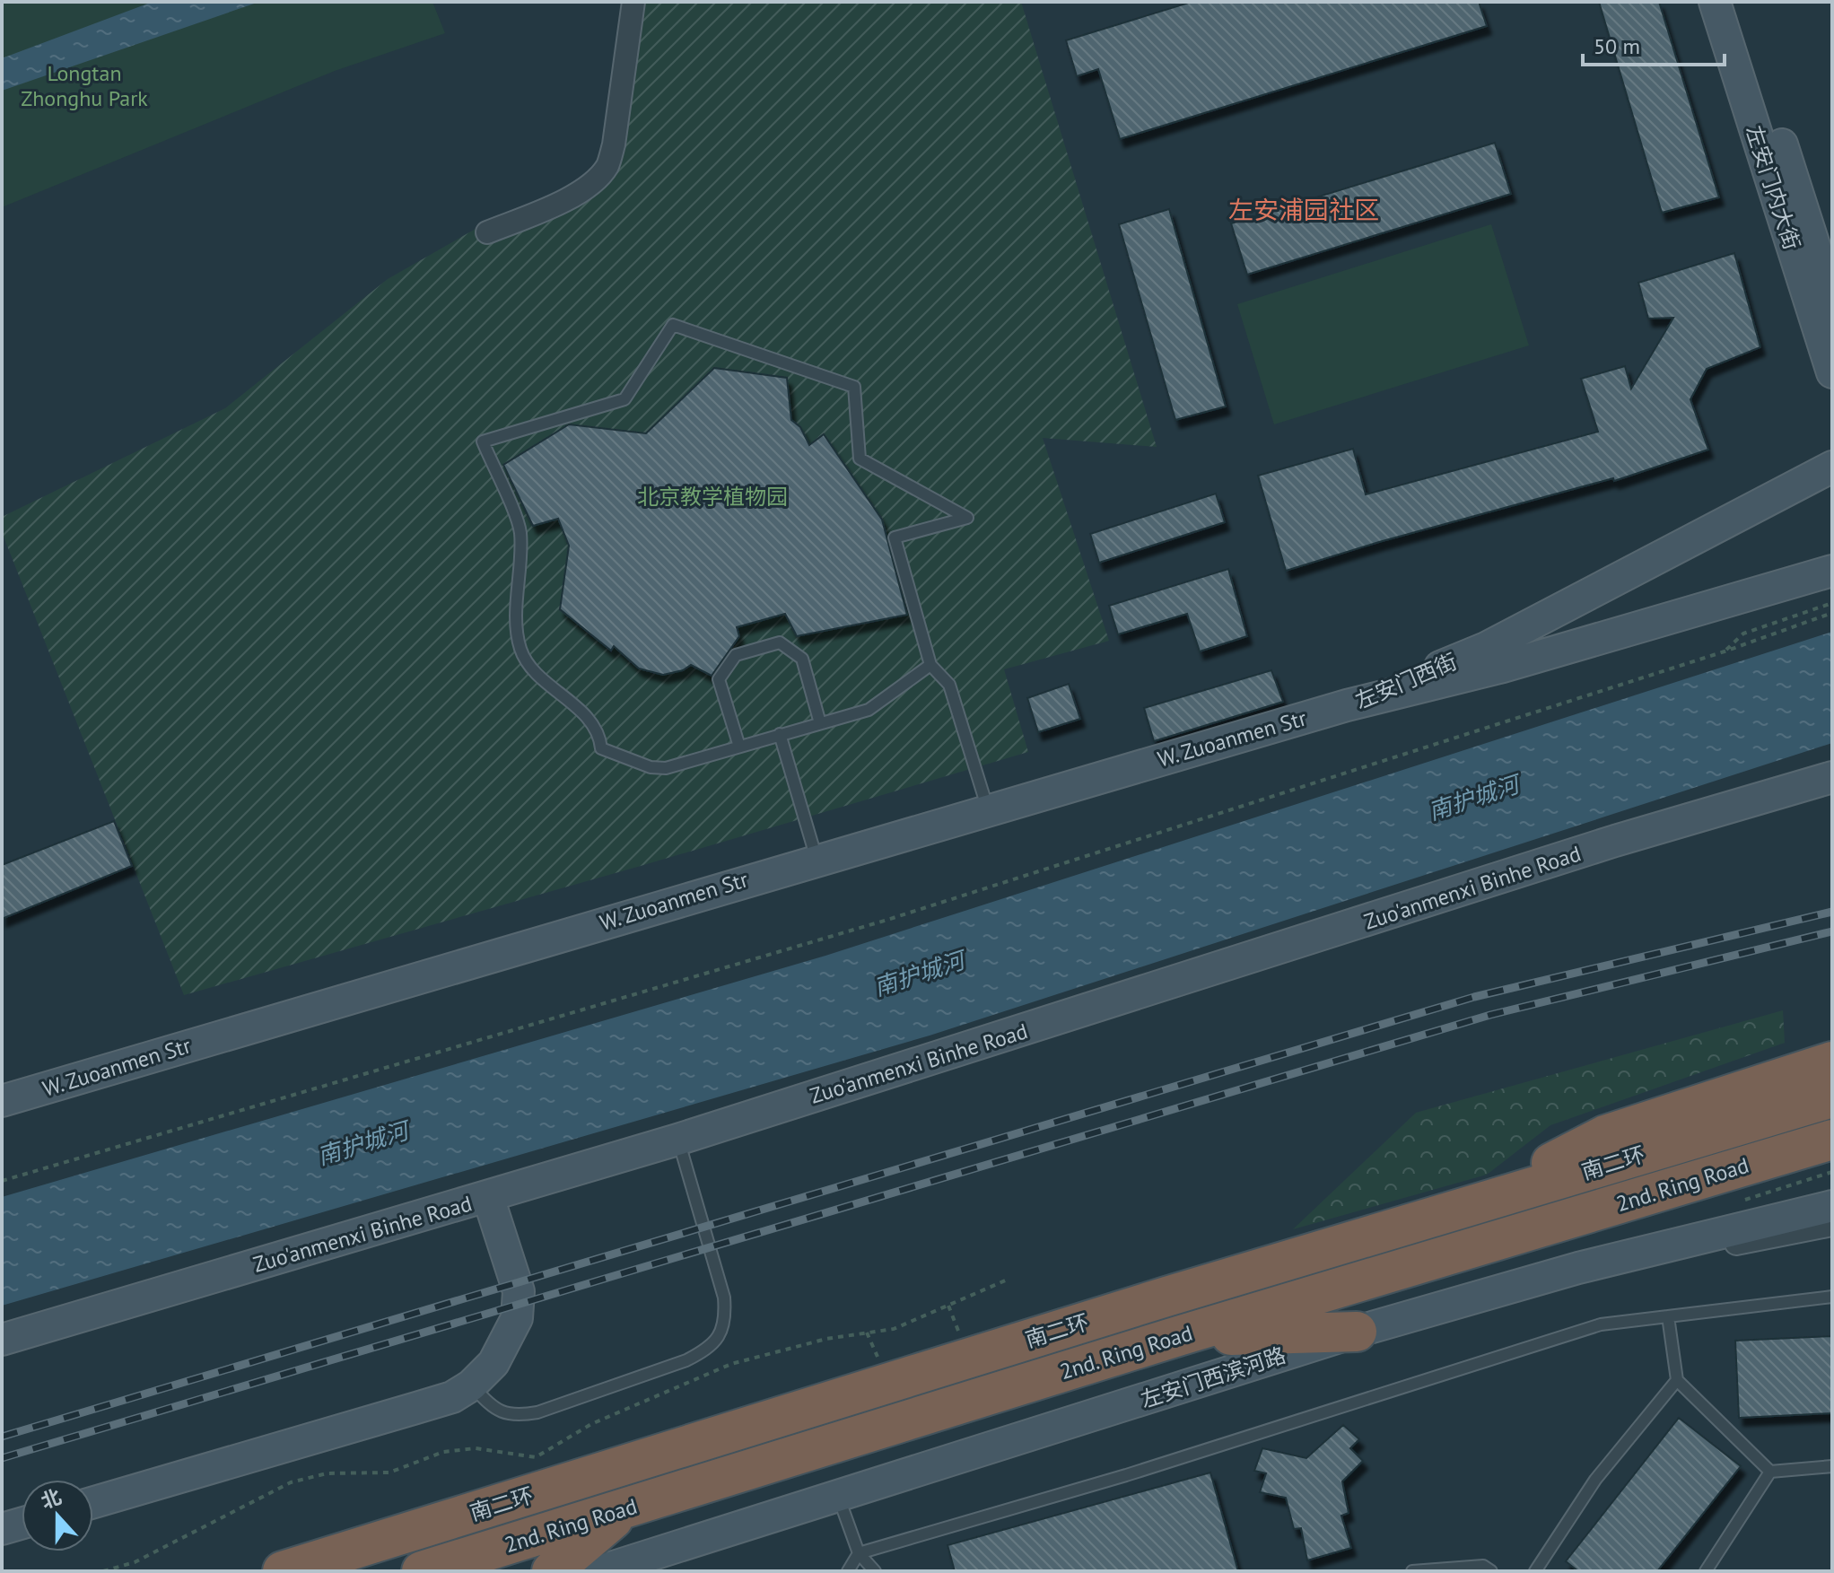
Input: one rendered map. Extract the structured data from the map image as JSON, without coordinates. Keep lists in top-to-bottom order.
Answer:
{
  "streets": {
    "highway": ["南二环", "2nd. Ring Road"],
    "street": [
      "左安门内大街",
      "左安门西街",
      "W. Zuoanmen Str",
      "Zuo'anmenxi Binhe Road",
      "左安门西滨河路"
    ]
  },
  "crossings": [
    ["左安门西街", "W. Zuoanmen Str"]
  ],
  "districts": ["左安浦园社区"],
  "water": ["南护城河"],
  "parks": ["Longtan Zhonghu Park", "北京教学植物园"],
  "scale_bar": "50 m",
  "north": "top"
}
